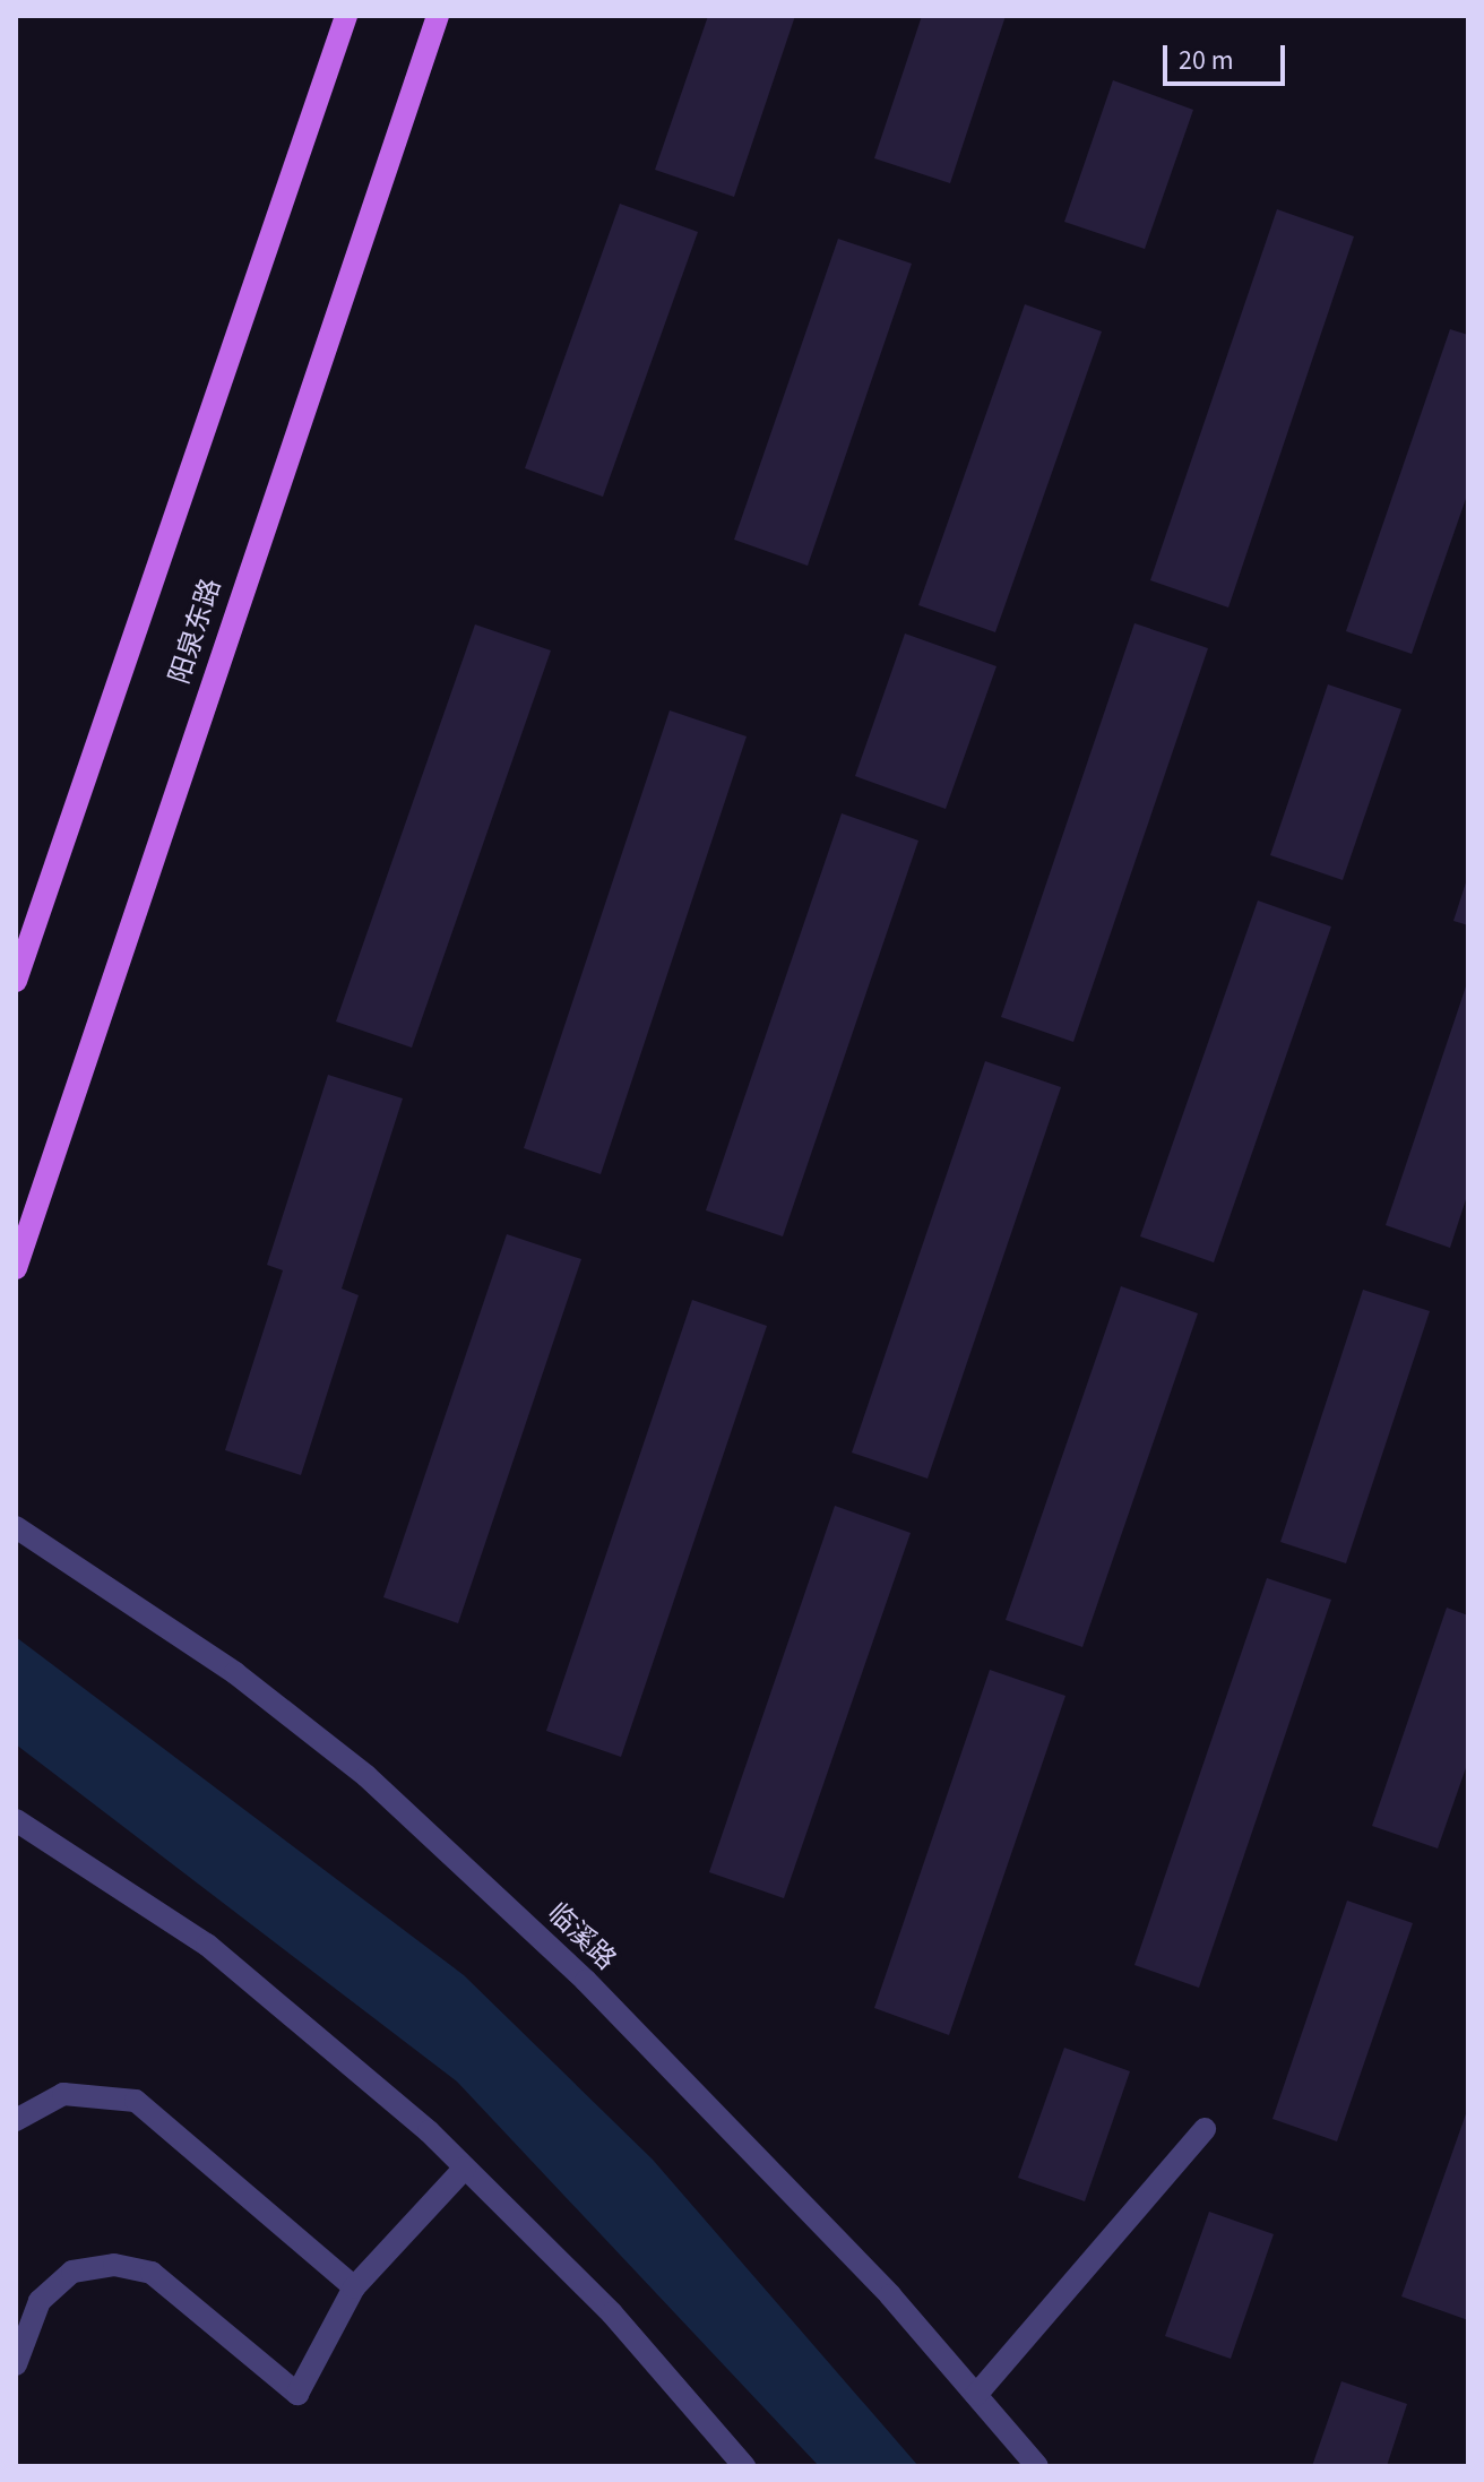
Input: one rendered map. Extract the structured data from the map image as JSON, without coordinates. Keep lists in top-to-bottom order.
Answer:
{
  "streets": {
    "main road": ["阳泉东路"],
    "street": ["临溪路"]
  },
  "scale_bar": "20 m"
}
